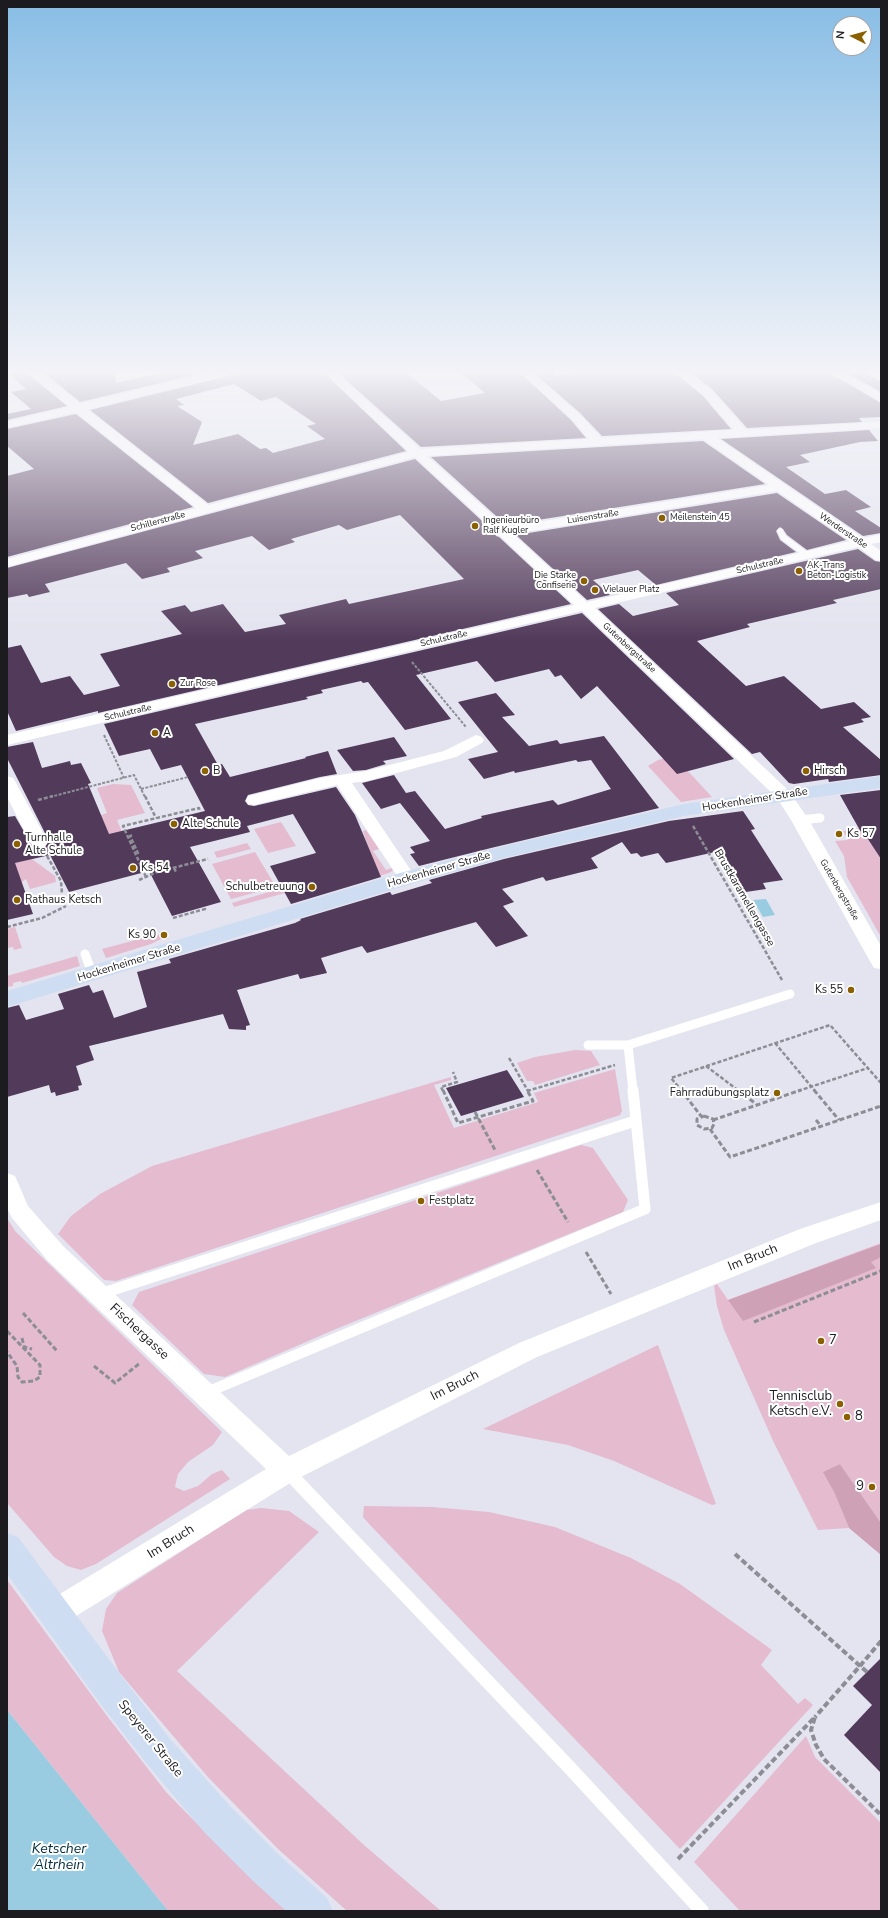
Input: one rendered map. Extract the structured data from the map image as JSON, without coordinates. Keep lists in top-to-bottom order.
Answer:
{
  "streets": {
    "street": [
      "Luisenstraße",
      "Schillerstraße",
      "Werderstraße",
      "Schulstraße",
      "Gutenbergstraße",
      "Hockenheimer Straße",
      "Im Bruch",
      "Fischergasse",
      "Speyerer Straße"
    ],
    "path": ["Brustkaramellengasse"]
  },
  "crossings": [
    ["Luisenstraße", "Werderstraße"],
    ["Luisenstraße", "Gutenbergstraße"],
    ["Werderstraße", "Schulstraße"],
    ["Schulstraße", "Gutenbergstraße"],
    ["Gutenbergstraße", "Hockenheimer Straße"],
    ["Hockenheimer Straße", "Brustkaramellengasse"],
    ["Im Bruch", "Fischergasse"],
    ["Im Bruch", "Speyerer Straße"]
  ],
  "water": ["Ketscher Altrhein"],
  "places": [
    "Meilenstein 45",
    "Ingenieurbüro Ralf Kugler",
    "AK-Trans Beton-Logistik",
    "Die Starke Confiserie",
    "Vielauer Platz",
    "Zur Rose",
    "A",
    "B",
    "Hirsch",
    "Alte Schule",
    "Ks 57",
    "Turnhalle Alte Schule",
    "Ks 54",
    "Schulbetreuung",
    "Rathaus Ketsch",
    "Ks 90",
    "Ks 55",
    "Fahrradübungsplatz",
    "Festplatz",
    "7",
    "Tennisclub Ketsch e.V.",
    "8",
    "9"
  ],
  "north": "left"
}
